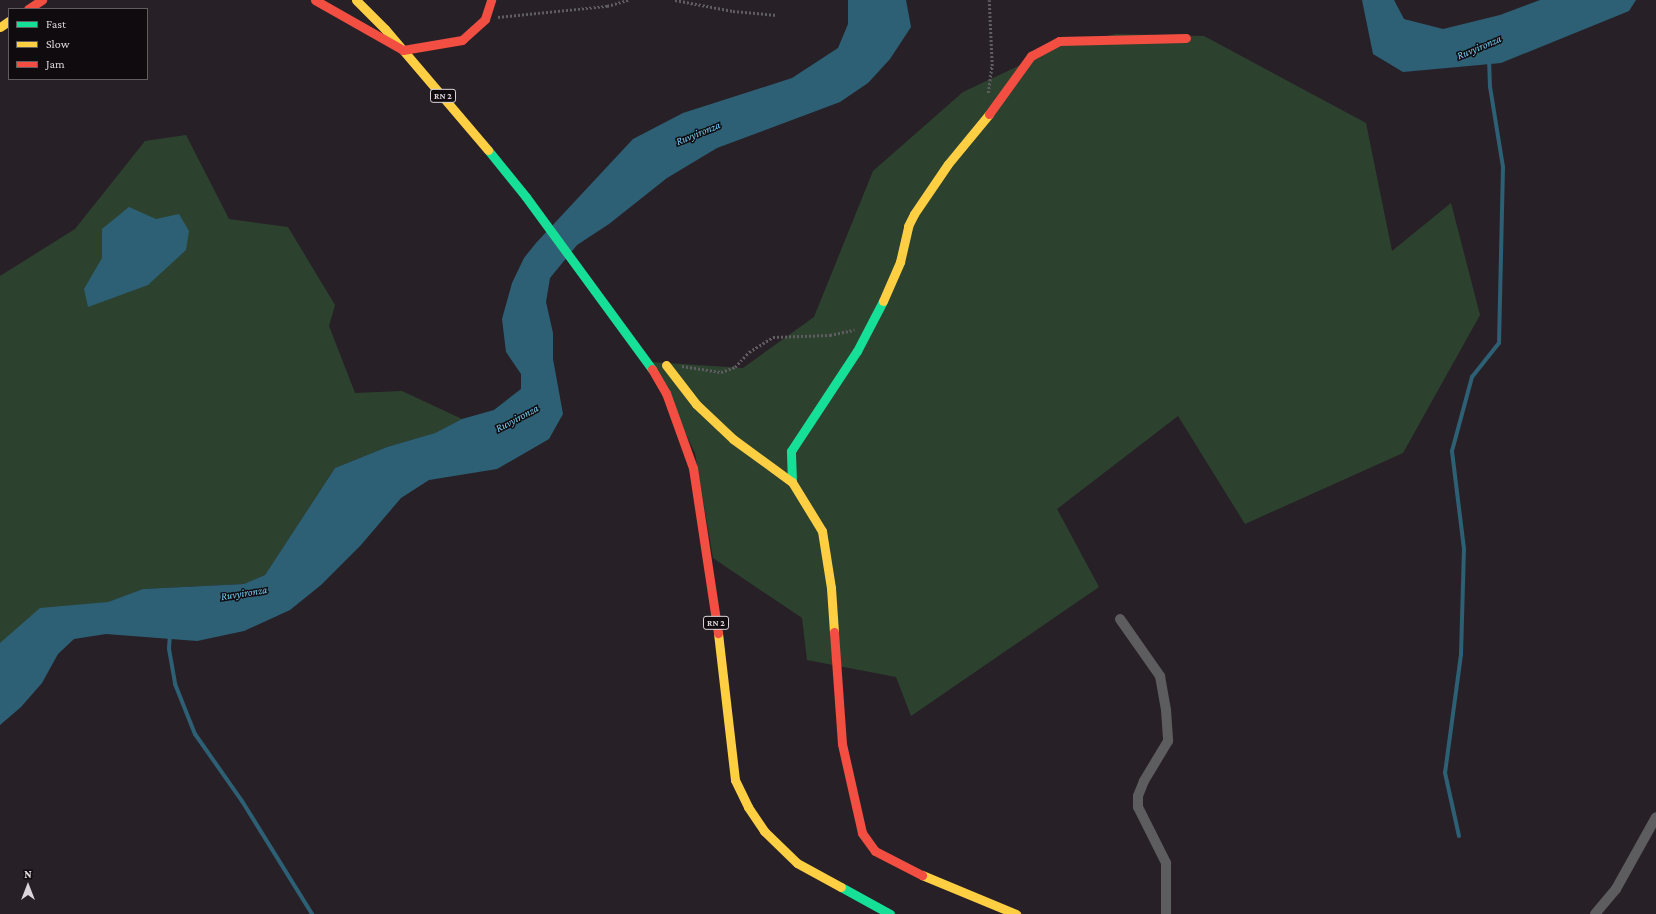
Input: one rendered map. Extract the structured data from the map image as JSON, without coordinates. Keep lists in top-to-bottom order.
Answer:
{
  "streets": {
    "street": ["RN 2"]
  },
  "water": ["Ruvyironza"],
  "legend": ["Fast", "Slow", "Jam"],
  "north": "top"
}
